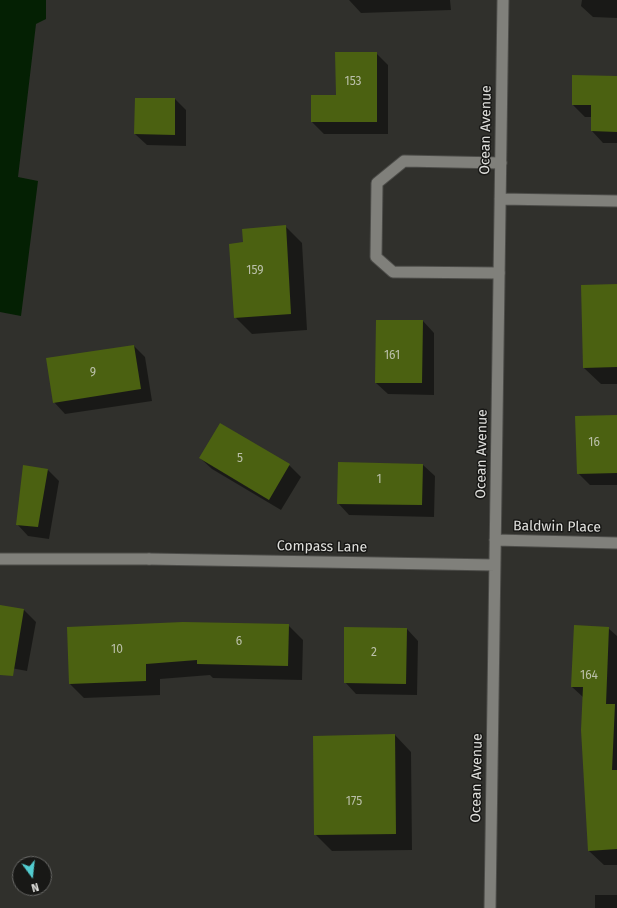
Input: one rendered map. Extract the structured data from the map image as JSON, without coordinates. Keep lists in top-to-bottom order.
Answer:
{
  "streets": {
    "street": ["Ocean Avenue", "Baldwin Place", "Compass Lane"]
  },
  "crossings": [
    ["Ocean Avenue", "Baldwin Place"],
    ["Ocean Avenue", "Compass Lane"]
  ],
  "house_numbers": [
    "153",
    "159",
    "161",
    "9",
    "16",
    "5",
    "1",
    "6",
    "10",
    "2",
    "164",
    "175"
  ],
  "north": "bottom"
}
